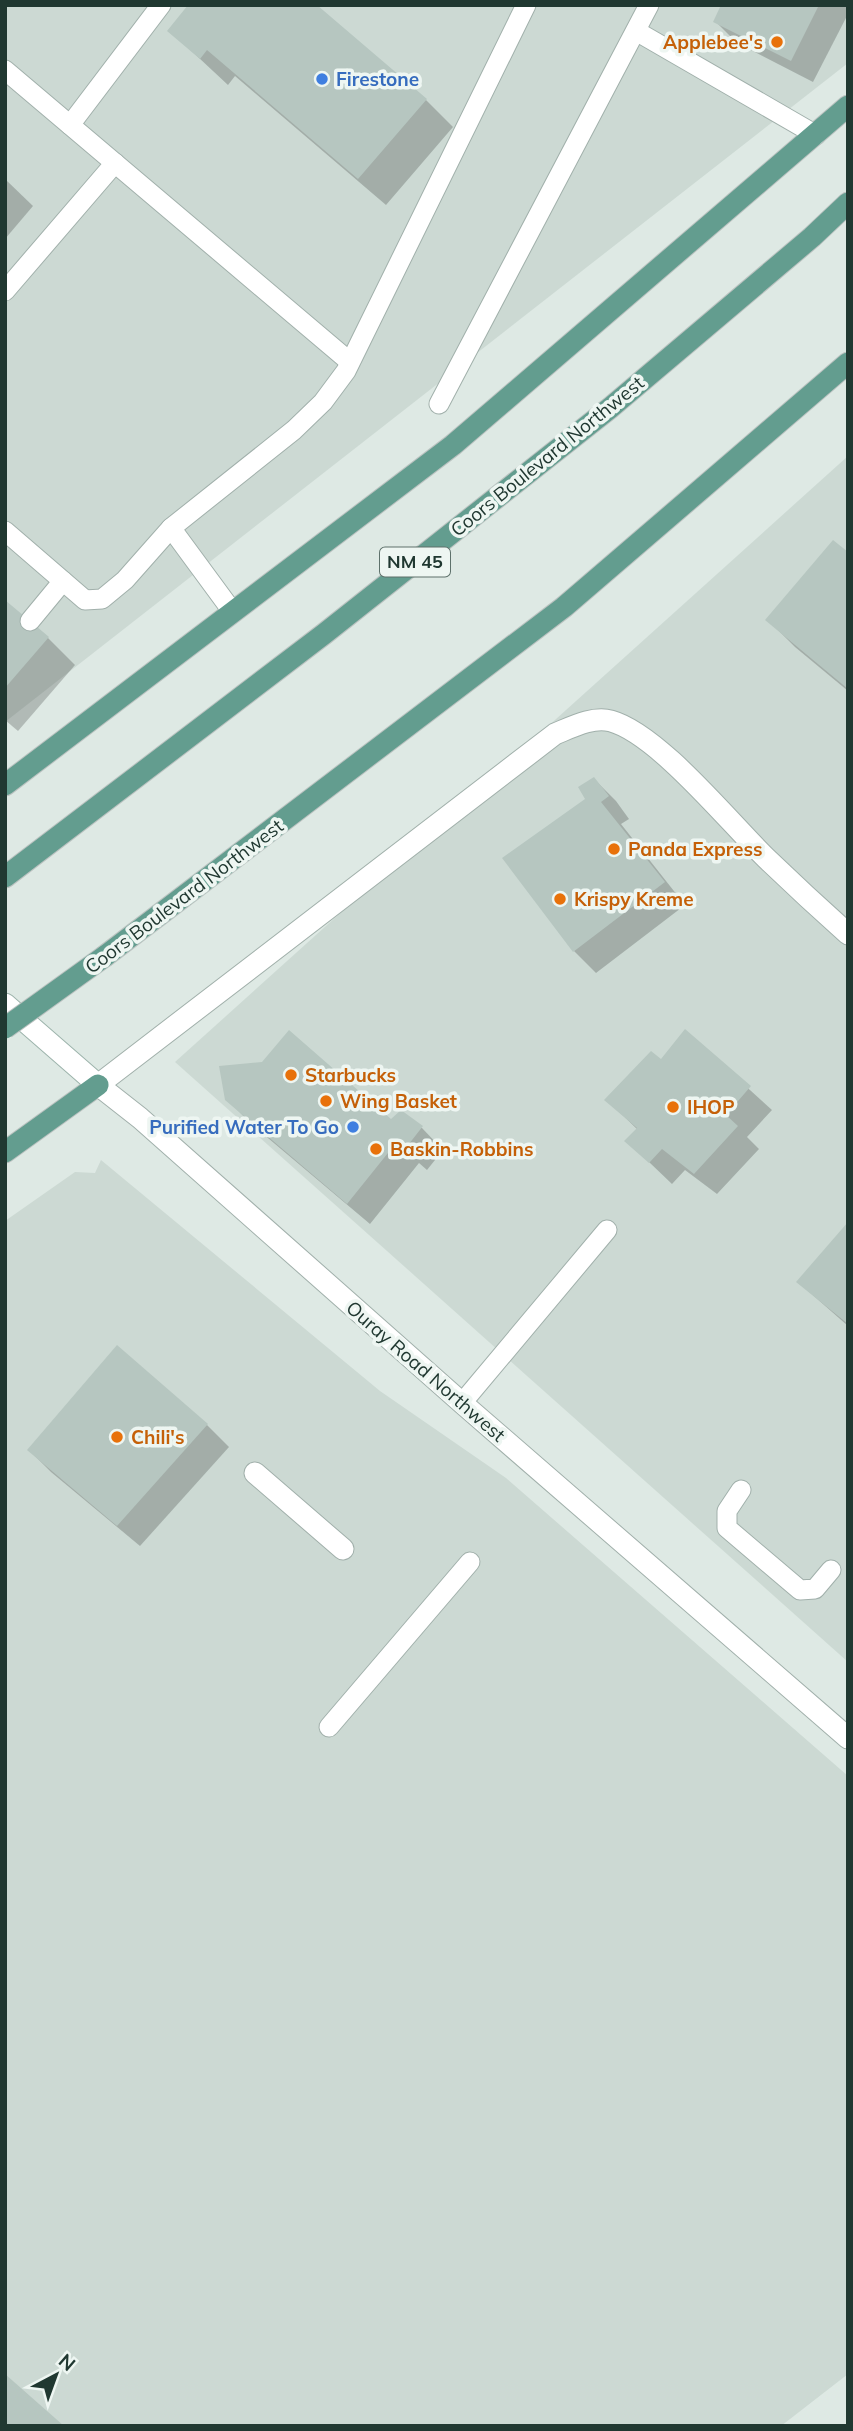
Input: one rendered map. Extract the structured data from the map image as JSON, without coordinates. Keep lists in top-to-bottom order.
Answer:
{
  "streets": {
    "main road": ["Coors Boulevard Northwest", "NM 45"],
    "street": ["Ouray Road Northwest"]
  },
  "places": [
    "Applebee's",
    "Firestone",
    "Panda Express",
    "Krispy Kreme",
    "Starbucks",
    "Wing Basket",
    "IHOP",
    "Purified Water To Go",
    "Baskin-Robbins",
    "Chili's"
  ],
  "north": "top right"
}
